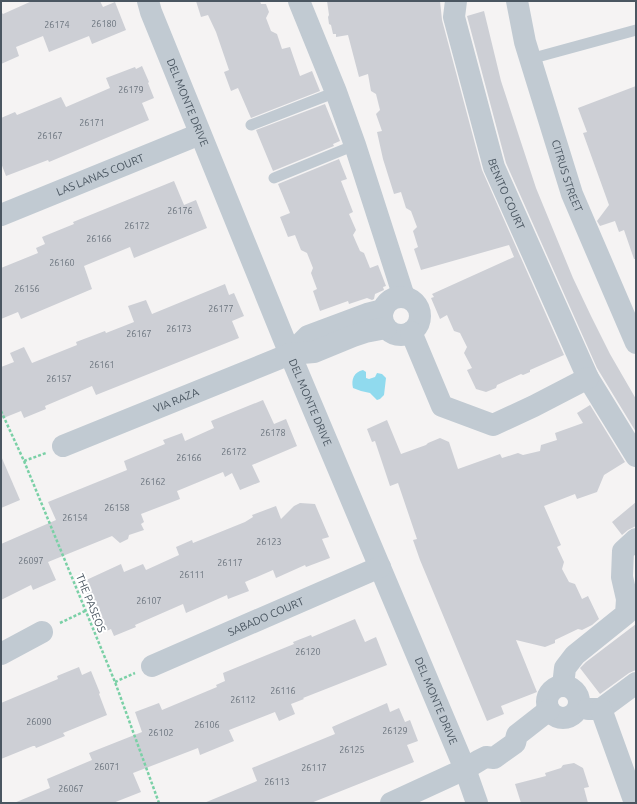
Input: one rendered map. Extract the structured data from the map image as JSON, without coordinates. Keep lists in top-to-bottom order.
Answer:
{
  "streets": {
    "street": [
      "DEL MONTE DRIVE",
      "LAS LANAS COURT",
      "CITRUS STREET",
      "BENITO COURT",
      "VIA RAZA",
      "SABADO COURT"
    ],
    "path": ["THE PASEOS"]
  },
  "crossings": [
    ["DEL MONTE DRIVE", "LAS LANAS COURT"],
    ["DEL MONTE DRIVE", "VIA RAZA"],
    ["DEL MONTE DRIVE", "SABADO COURT"]
  ],
  "house_numbers": [
    "26180",
    "26174",
    "26179",
    "26171",
    "26167",
    "26176",
    "26172",
    "26166",
    "26160",
    "26156",
    "26177",
    "26173",
    "26167",
    "26161",
    "26157",
    "26178",
    "26172",
    "26166",
    "26162",
    "26158",
    "26154",
    "26123",
    "26097",
    "26117",
    "26111",
    "26107",
    "26120",
    "26116",
    "26112",
    "26090",
    "26106",
    "26129",
    "26102",
    "26125",
    "26071",
    "26117",
    "26113",
    "26067"
  ]
}
